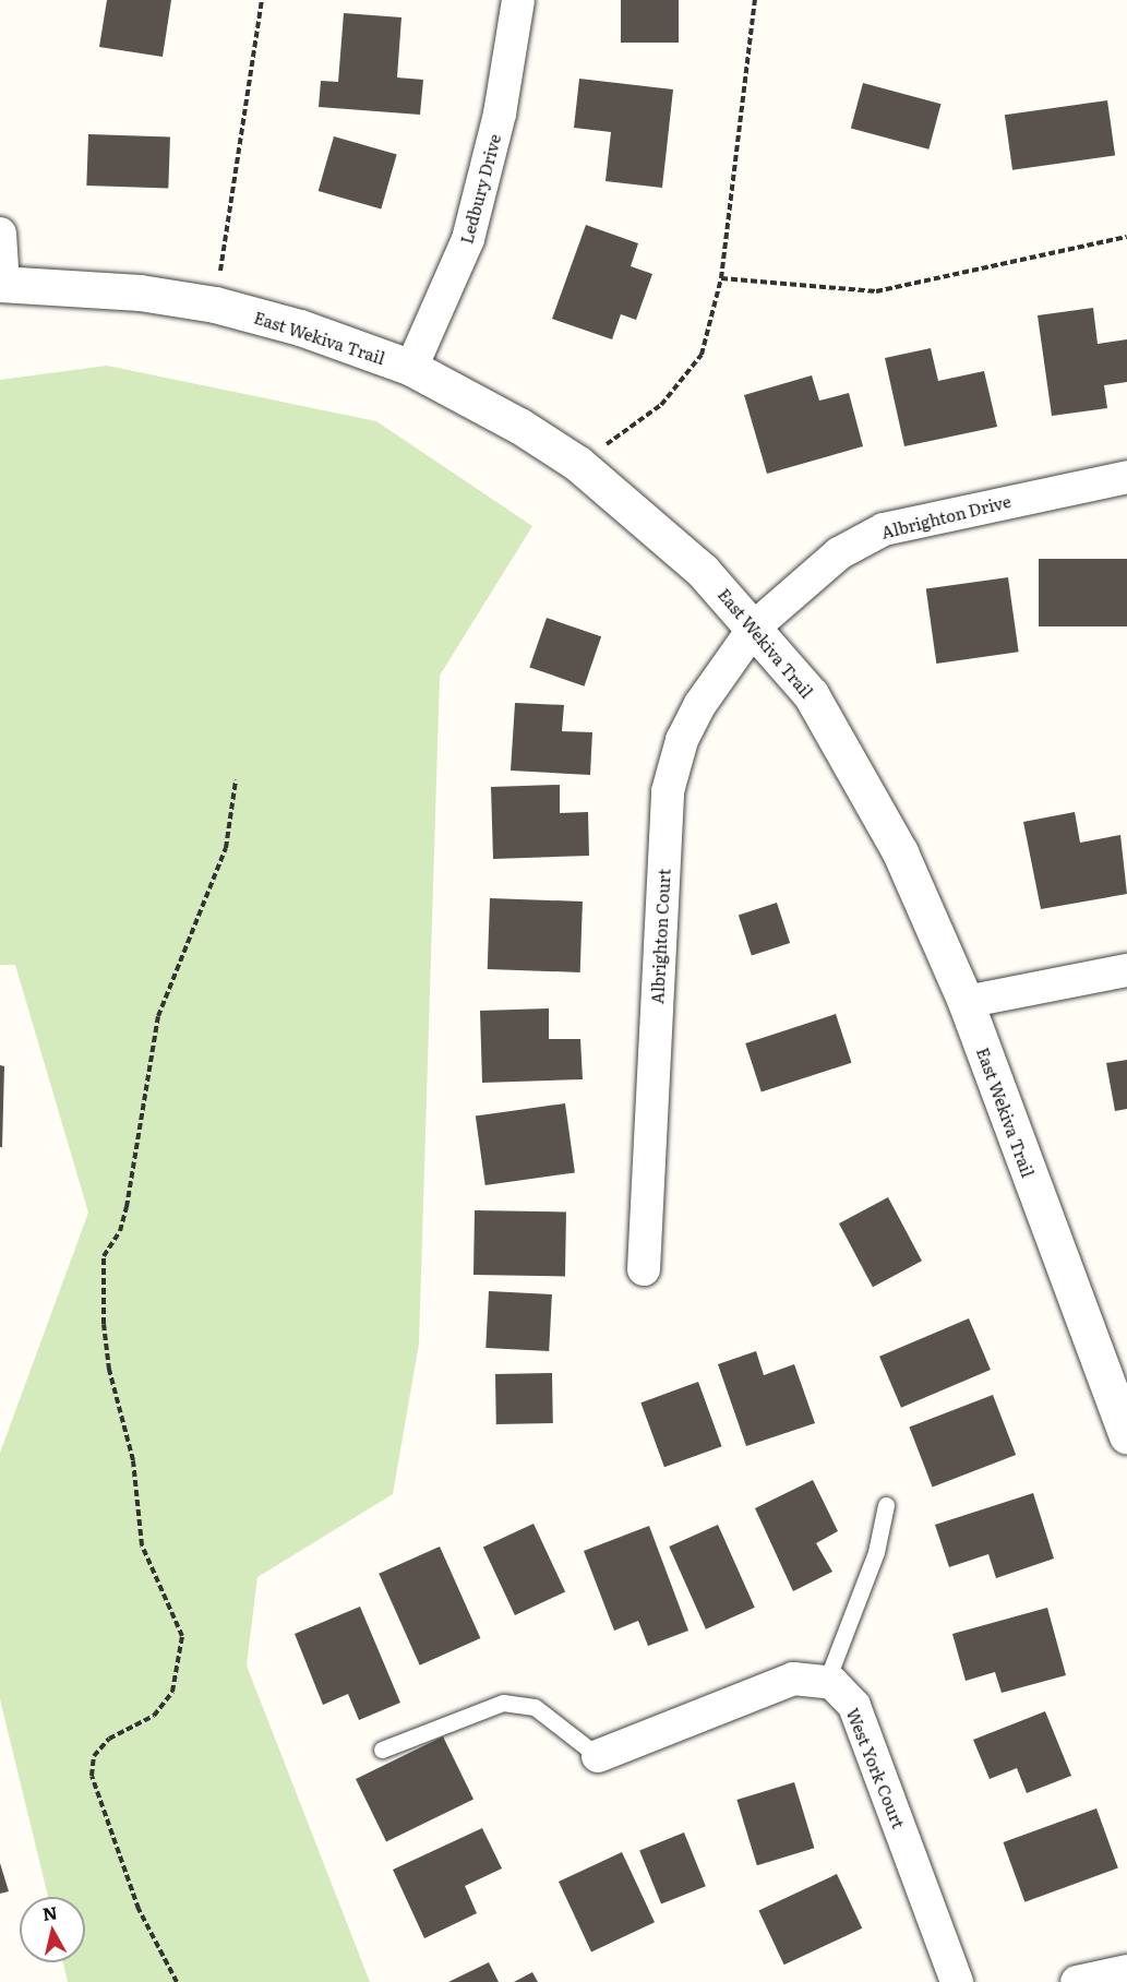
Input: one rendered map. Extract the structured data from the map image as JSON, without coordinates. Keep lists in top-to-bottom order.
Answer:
{
  "streets": {
    "street": [
      "Ledbury Drive",
      "East Wekiva Trail",
      "Albrighton Drive",
      "Albrighton Court",
      "West York Court"
    ]
  },
  "crossings": [
    ["Ledbury Drive", "East Wekiva Trail"],
    ["East Wekiva Trail", "Albrighton Drive"],
    ["East Wekiva Trail", "Albrighton Court"],
    ["Albrighton Drive", "Albrighton Court"]
  ],
  "north": "top"
}
